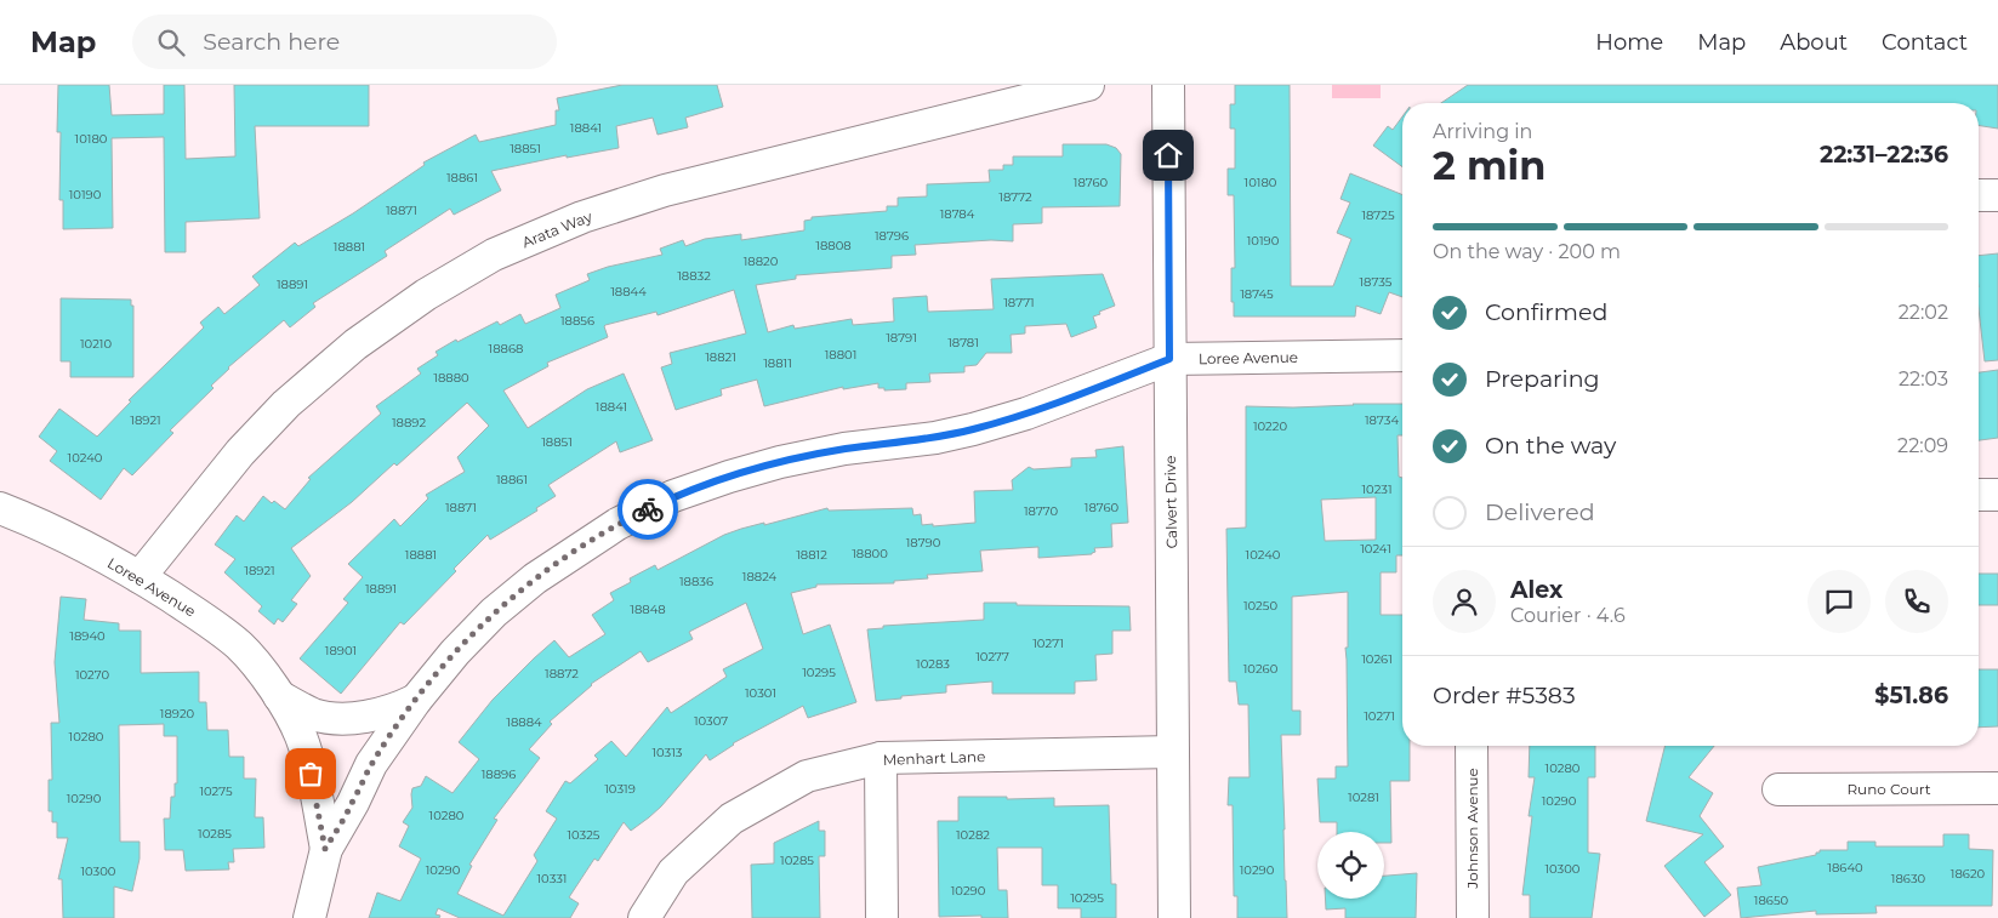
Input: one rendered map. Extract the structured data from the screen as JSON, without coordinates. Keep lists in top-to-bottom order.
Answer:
{
  "streets": {
    "street": [
      "Arata Way",
      "Loree Avenue",
      "Calvert Drive",
      "Menhart Lane",
      "Runo Court",
      "Johnson Avenue"
    ]
  },
  "crossings": [
    ["Arata Way", "Loree Avenue"],
    ["Loree Avenue", "Calvert Drive"],
    ["Calvert Drive", "Menhart Lane"]
  ],
  "house_numbers": [
    "18841",
    "10180",
    "18851",
    "18861",
    "18760",
    "10180",
    "10190",
    "18772",
    "18871",
    "18784",
    "18725",
    "18796",
    "10190",
    "18808",
    "18881",
    "18820",
    "18832",
    "18735",
    "18891",
    "18844",
    "18745",
    "18771",
    "18856",
    "18791",
    "18781",
    "10210",
    "18868",
    "18801",
    "18821",
    "18811",
    "18880",
    "18841",
    "18921",
    "18734",
    "18892",
    "10220",
    "18851",
    "10240",
    "18861",
    "10231",
    "18871",
    "18760",
    "18770",
    "18790",
    "10241",
    "18800",
    "18881",
    "18812",
    "10240",
    "18921",
    "18824",
    "18836",
    "18891",
    "10250",
    "18848",
    "18940",
    "10271",
    "18901",
    "10277",
    "10261",
    "10283",
    "10260",
    "10295",
    "18872",
    "10270",
    "10301",
    "18920",
    "10271",
    "10307",
    "18884",
    "10280",
    "10313",
    "10280",
    "18896",
    "10319",
    "10275",
    "10281",
    "10290",
    "10290",
    "10280",
    "10285",
    "10325",
    "10282",
    "10285",
    "18640",
    "10300",
    "10290",
    "10290",
    "10300",
    "18620",
    "10331",
    "18630",
    "10290",
    "10295",
    "18650"
  ],
  "page": {
    "header": "Map",
    "search": "Search here",
    "nav": [
      "Home",
      "Map",
      "About",
      "Contact"
    ],
    "heading": ["2 min", "Arriving in", "22:31–22:36"],
    "panel": [
      "Alex",
      "Courier · 4.6",
      "Order #5383",
      "$51.86"
    ],
    "bar": "On the way · 200 m",
    "list": [
      ["Confirmed", "22:02"],
      ["Preparing", "22:03"],
      ["On the way", "22:09"],
      "Delivered"
    ]
  }
}
